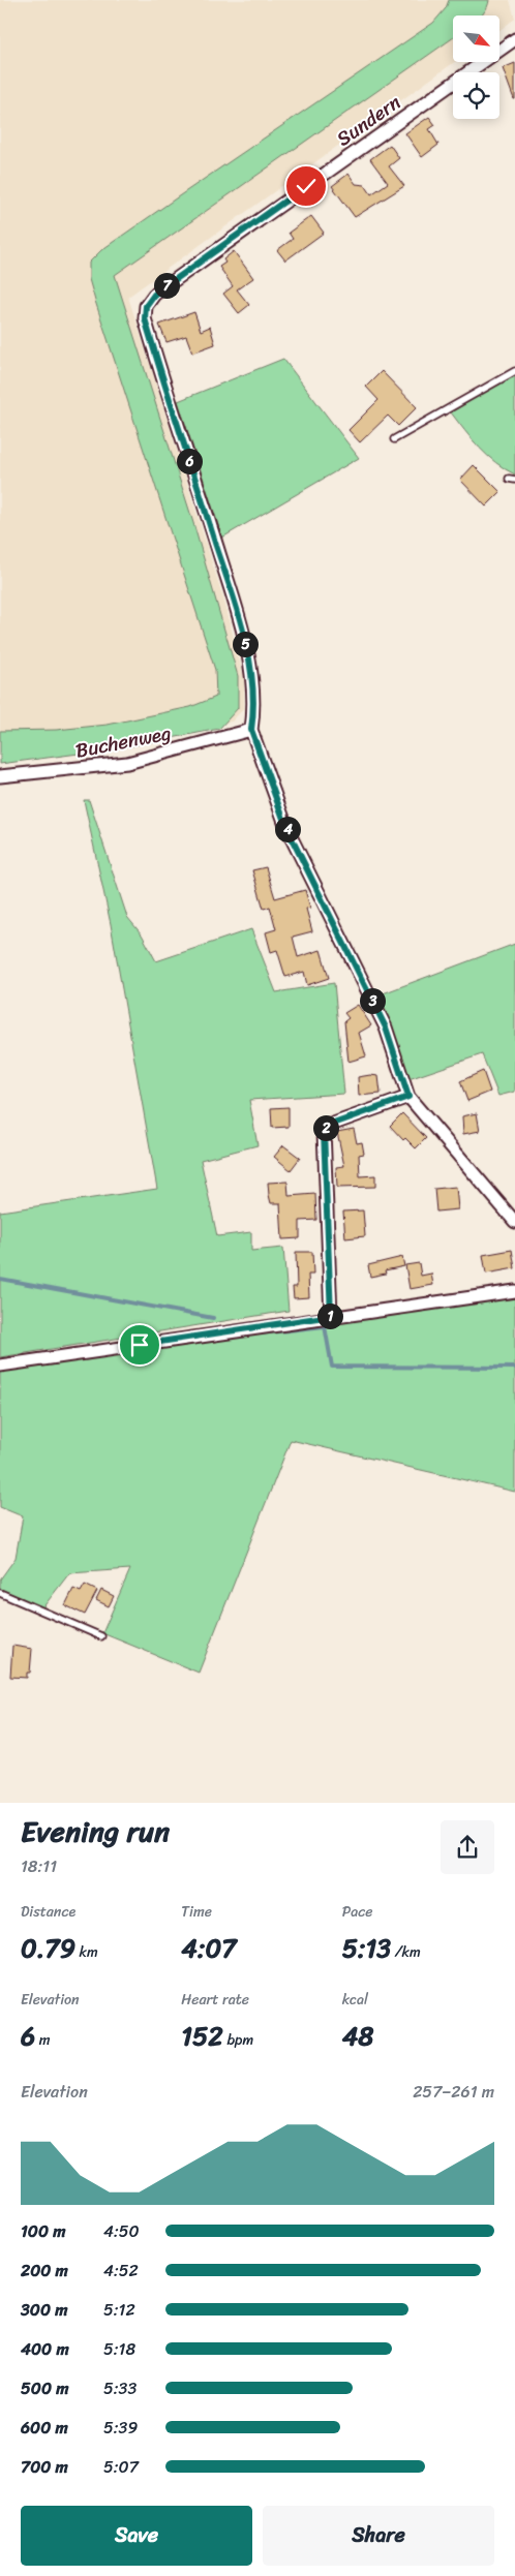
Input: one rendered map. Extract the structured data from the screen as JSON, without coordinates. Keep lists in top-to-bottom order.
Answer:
{
  "streets": {
    "street": ["Sundern", "Buchenweg"]
  },
  "crossings": [
    ["Sundern", "Buchenweg"]
  ],
  "north": "bottom right",
  "page": {
    "pins": [
      "7",
      "6",
      "5",
      "4",
      "3",
      "2",
      "1"
    ],
    "heading": ["Evening run", "18:11"],
    "stats": [
      ["Distance", "0.79 km"],
      ["Time", "4:07"],
      ["Pace", "5:13 /km"],
      ["Elevation", "6 m"],
      ["Heart rate", "152 bpm"],
      ["kcal", "48"]
    ],
    "chart": ["Elevation", "257–261 m"],
    "list": [
      {
        "name": "100 m",
        "note": "4:50"
      },
      {
        "name": "200 m",
        "note": "4:52"
      },
      {
        "name": "300 m",
        "note": "5:12"
      },
      {
        "name": "400 m",
        "note": "5:18"
      },
      {
        "name": "500 m",
        "note": "5:33"
      },
      {
        "name": "600 m",
        "note": "5:39"
      },
      {
        "name": "700 m",
        "note": "5:07"
      }
    ],
    "buttons": ["Save", "Share"]
  }
}
